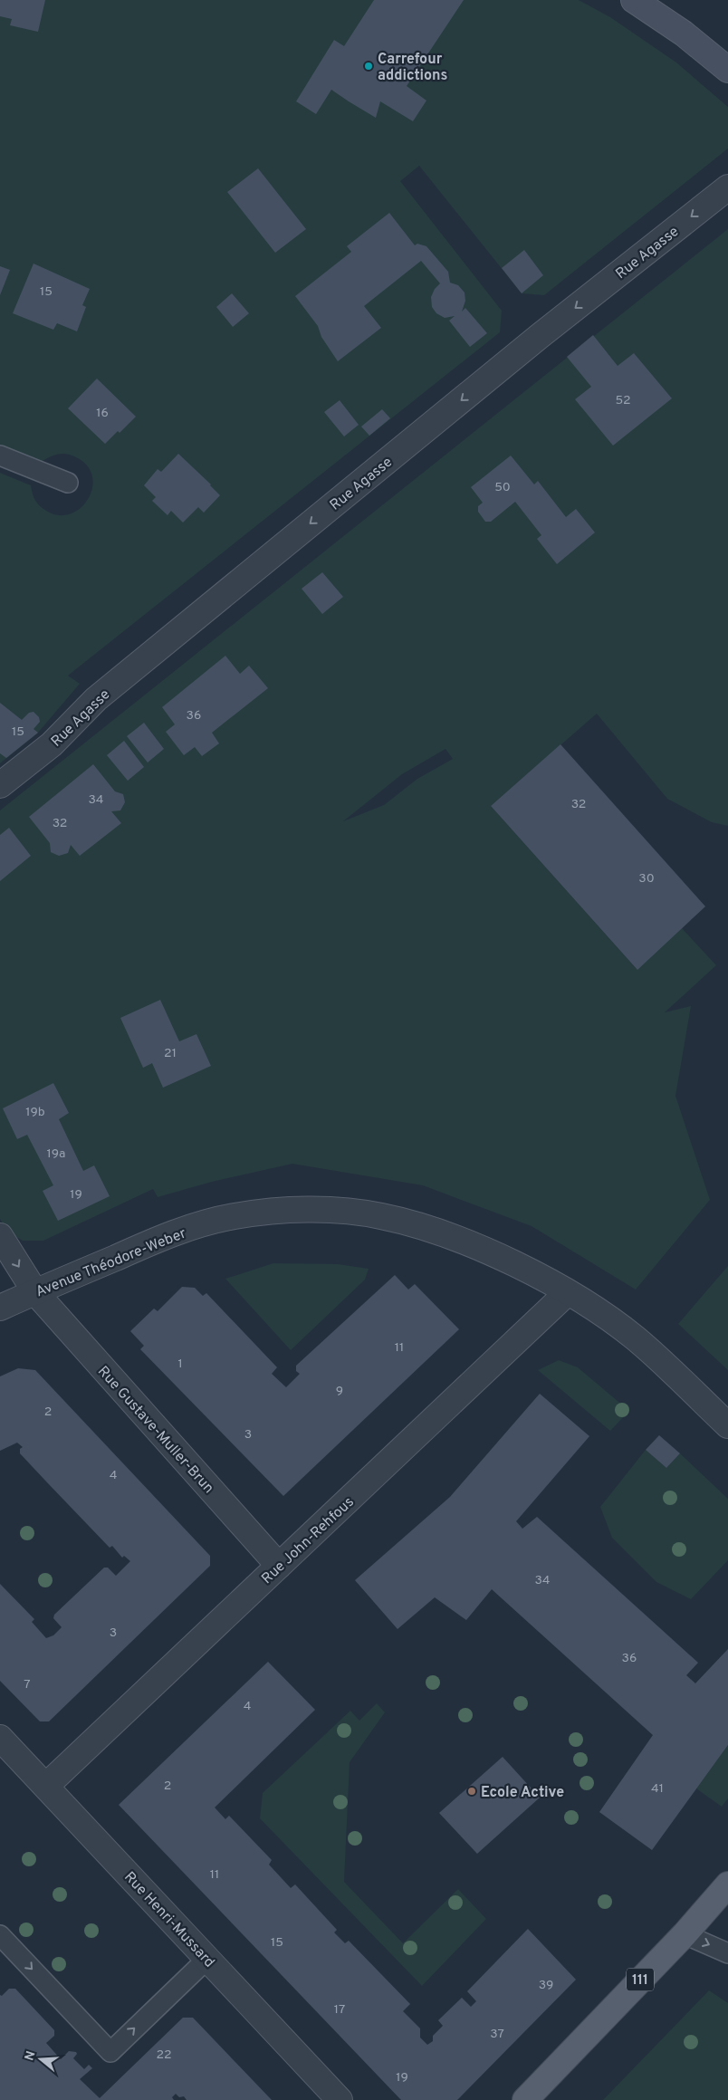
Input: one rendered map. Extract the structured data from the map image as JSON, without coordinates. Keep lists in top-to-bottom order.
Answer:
{
  "streets": {
    "main road": ["111"],
    "street": [
      "Rue Agasse",
      "Avenue Théodore-Weber",
      "Rue Gustave-Muller-Brun",
      "Rue John-Rehfous",
      "Rue Henri-Mussard"
    ]
  },
  "crossings": [
    ["Avenue Théodore-Weber", "Rue Gustave-Muller-Brun"],
    ["Avenue Théodore-Weber", "Rue John-Rehfous"],
    ["Rue Gustave-Muller-Brun", "Rue John-Rehfous"],
    ["Rue John-Rehfous", "Rue Henri-Mussard"]
  ],
  "one_way": ["Rue Agasse"],
  "places": ["Carrefour addictions", "Ecole Active"],
  "house_numbers": [
    "15",
    "52",
    "16",
    "50",
    "36",
    "15",
    "34",
    "32",
    "32",
    "30",
    "21",
    "19b",
    "19a",
    "19",
    "11",
    "1",
    "9",
    "2",
    "3",
    "4",
    "34",
    "3",
    "36",
    "7",
    "4",
    "2",
    "41",
    "11",
    "15",
    "39",
    "17",
    "37",
    "22",
    "19"
  ],
  "north": "left"
}
